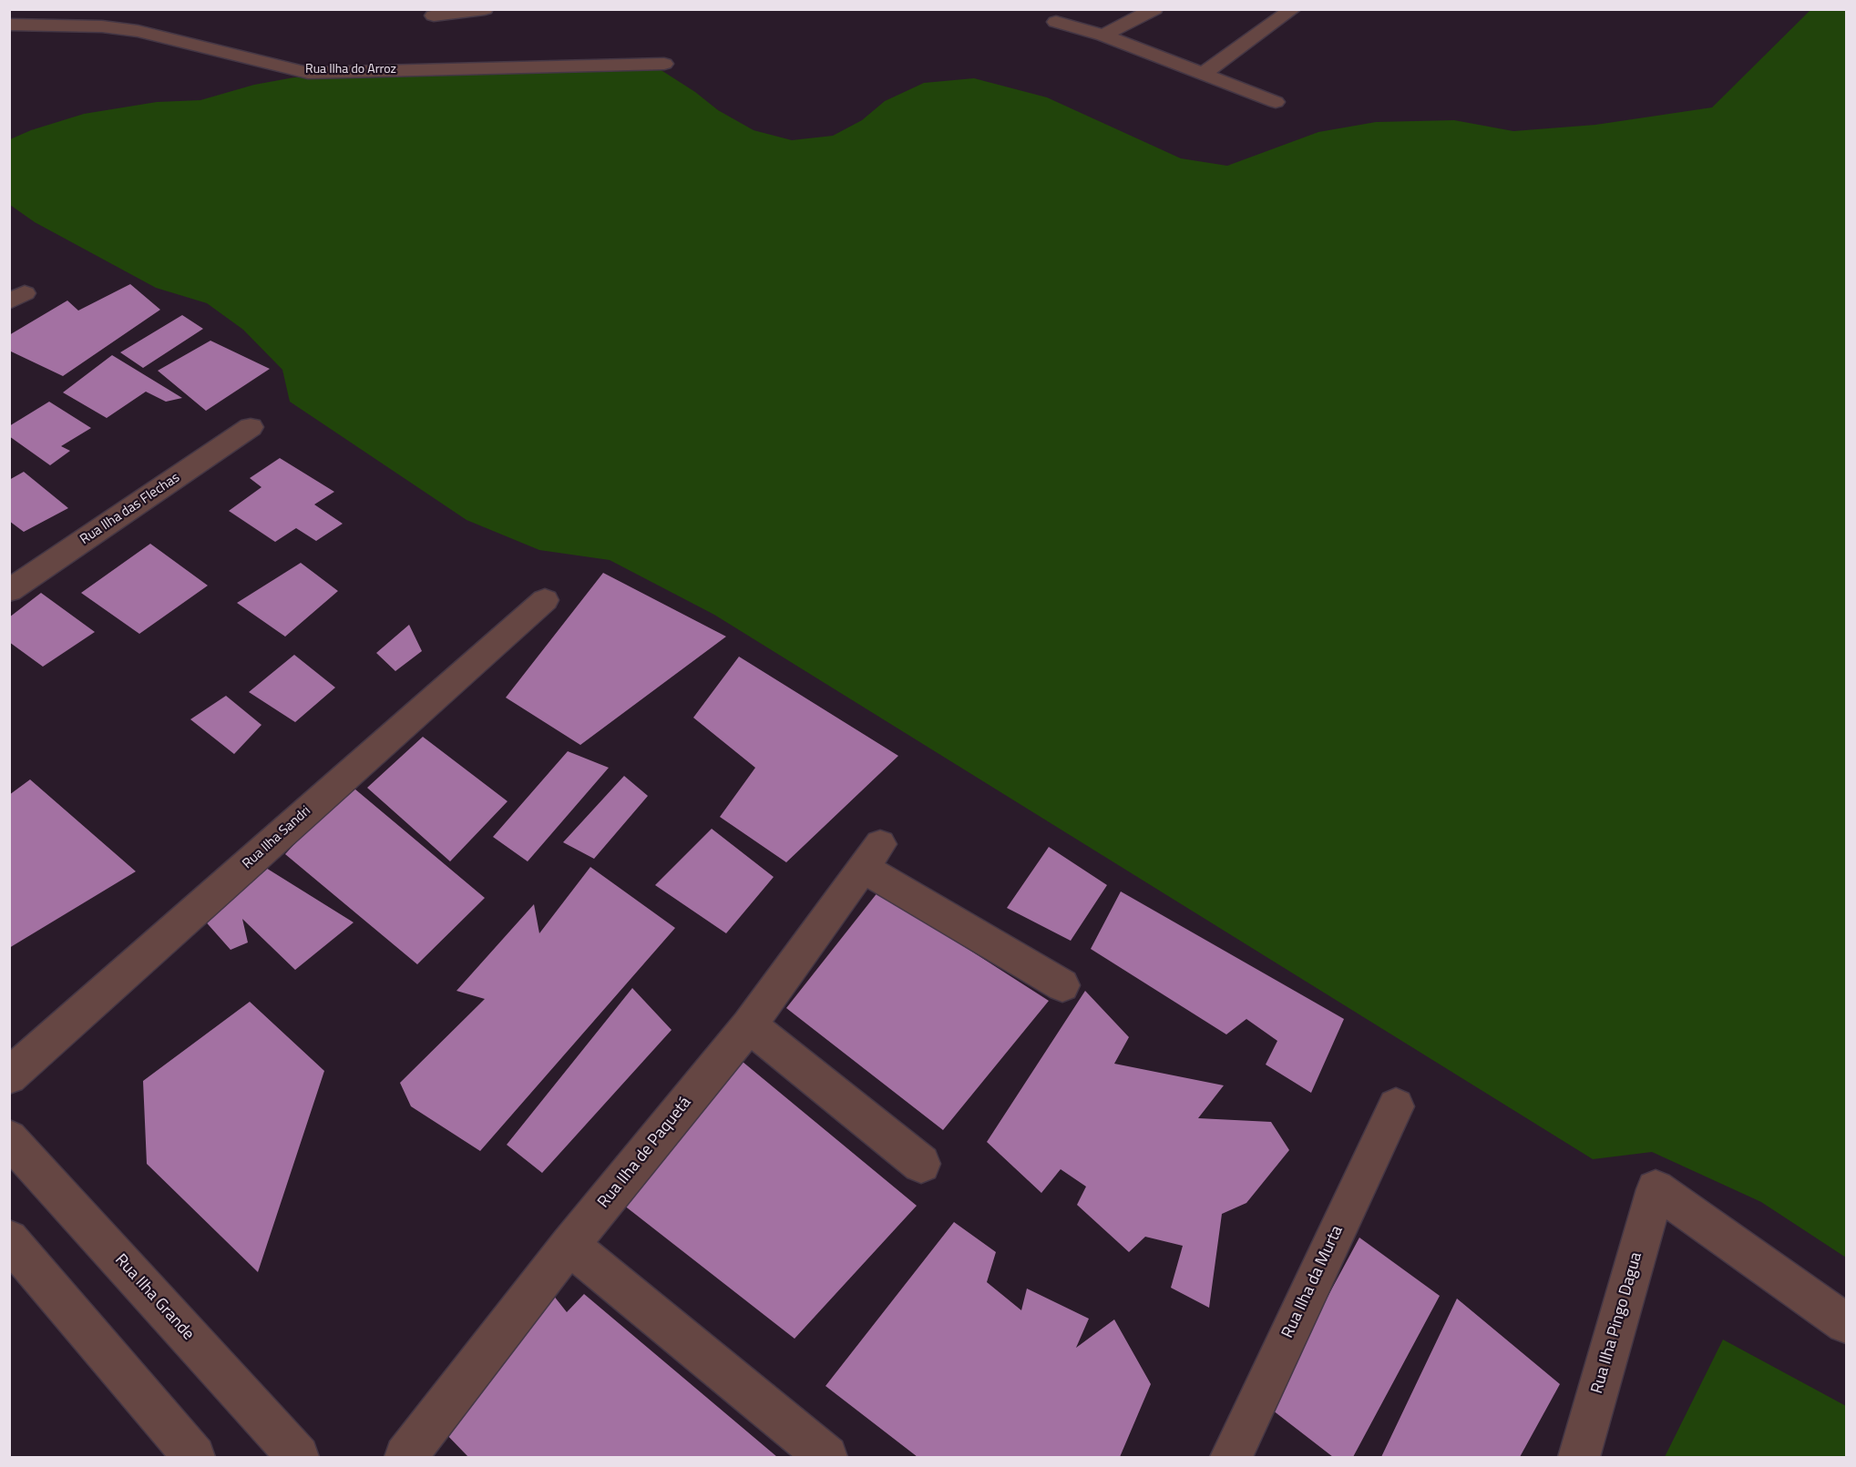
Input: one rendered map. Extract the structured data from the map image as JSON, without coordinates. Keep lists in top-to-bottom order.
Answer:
{
  "streets": {
    "street": [
      "Rua Ilha do Arroz",
      "Rua Ilha das Flechas",
      "Rua Ilha Sandri",
      "Rua Ilha de Paquetá",
      "Rua Ilha da Murta",
      "Rua Ilha Grande",
      "Rua Ilha Pingo Dagua"
    ]
  }
}
